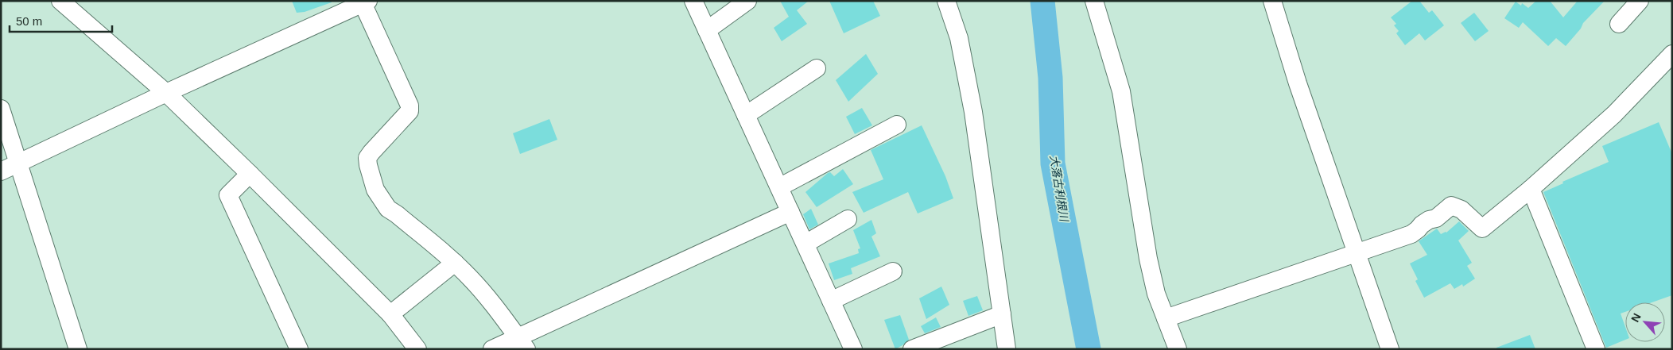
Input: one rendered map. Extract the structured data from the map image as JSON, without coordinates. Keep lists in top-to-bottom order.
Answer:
{
  "water": ["大落古利根川"],
  "scale_bar": "50 m",
  "north": "top left"
}
